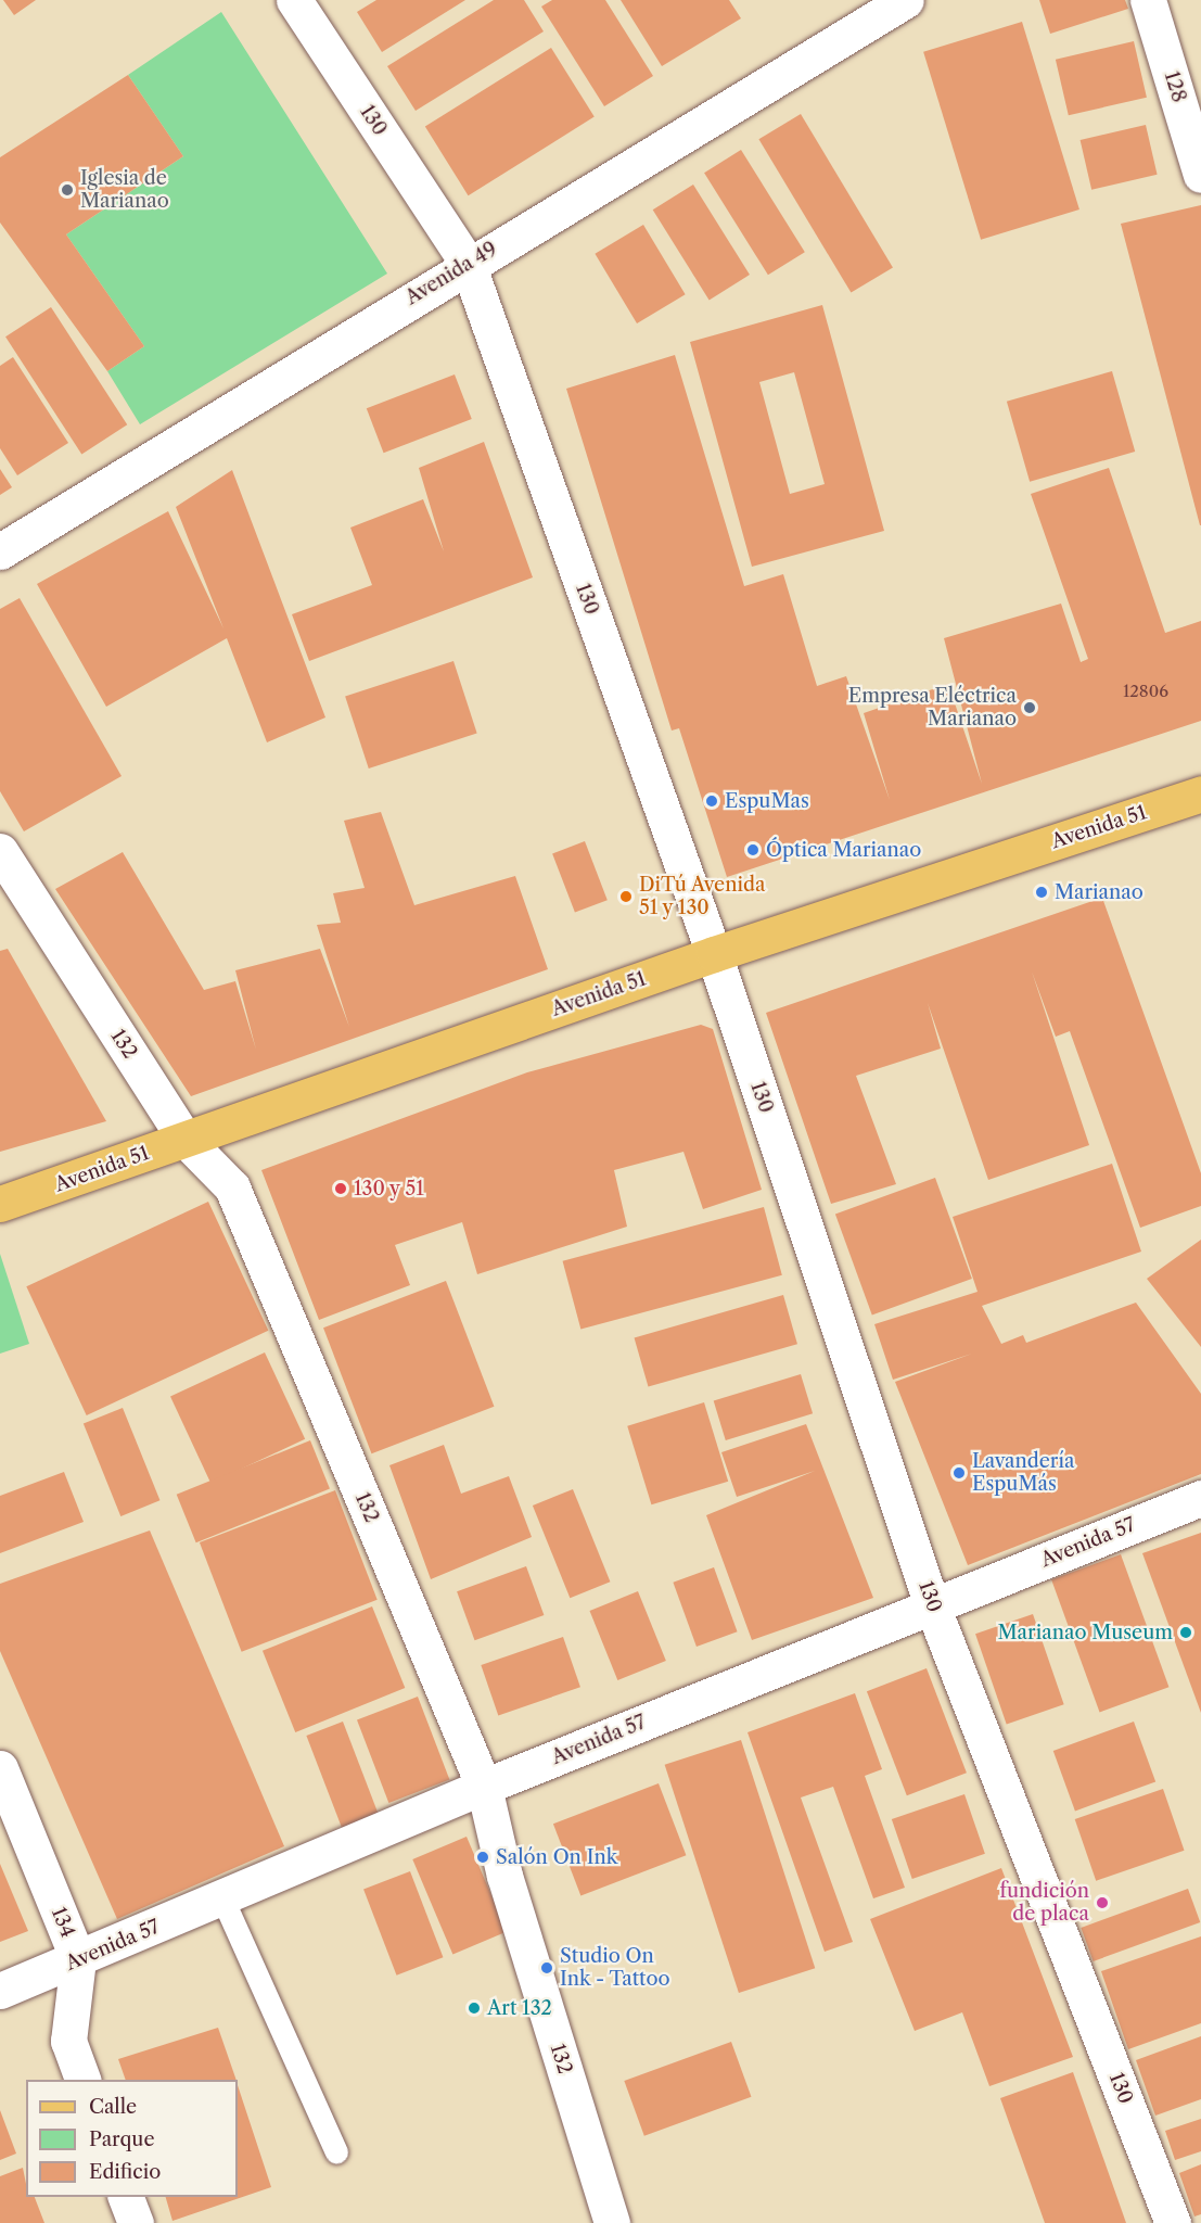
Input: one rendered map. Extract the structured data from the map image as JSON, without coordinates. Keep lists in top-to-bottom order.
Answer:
{
  "streets": {
    "main road": ["Avenida 51"],
    "street": [
      "128",
      "130",
      "Avenida 49",
      "132",
      "Avenida 57",
      "134"
    ]
  },
  "crossings": [
    ["130", "Avenida 49"],
    ["130", "Avenida 51"],
    ["130", "Avenida 57"],
    ["Avenida 51", "132"],
    ["132", "Avenida 57"],
    ["Avenida 57", "134"]
  ],
  "places": [
    "Iglesia de Marianao",
    "Empresa Eléctrica Marianao",
    "EspuMas",
    "Óptica Marianao",
    "Marianao",
    "DiTú Avenida 51 y 130",
    "130 y 51",
    "Lavandería EspuMás",
    "Marianao Museum",
    "Salón On Ink",
    "fundición de placa",
    "Studio On Ink - Tattoo",
    "Art 132"
  ],
  "house_numbers": ["12806"],
  "legend": ["Calle", "Parque", "Edificio"]
}
